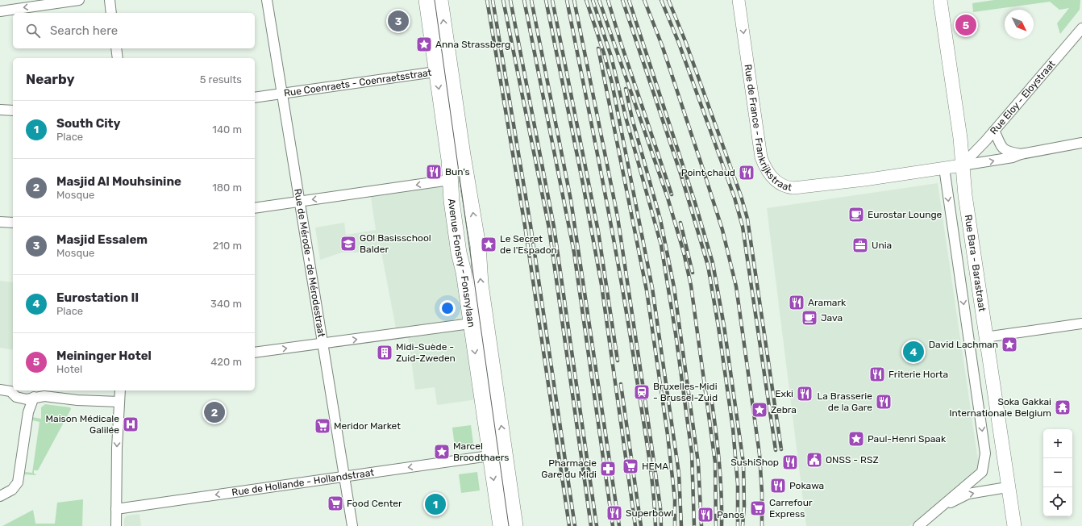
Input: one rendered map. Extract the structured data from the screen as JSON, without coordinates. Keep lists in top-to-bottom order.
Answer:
{
  "streets": {
    "main road": ["Avenue Fonsny - Fonsnylaan", "Rue Bara - Barastraat"],
    "street": [
      "Rue Coenraets - Coenraetsstraat",
      "Rue Eloy - Eloystraat",
      "Rue de France - Frankrijkstraat",
      "Rue de Mérode - de Mérodestraat",
      "Rue de Hollande - Hollandstraat"
    ]
  },
  "crossings": [
    ["Rue Coenraets - Coenraetsstraat", "Rue de Mérode - de Mérodestraat"],
    ["Rue Coenraets - Coenraetsstraat", "Avenue Fonsny - Fonsnylaan"],
    ["Rue Eloy - Eloystraat", "Rue de France - Frankrijkstraat"],
    ["Rue Eloy - Eloystraat", "Rue Bara - Barastraat"],
    ["Rue de France - Frankrijkstraat", "Rue Bara - Barastraat"],
    ["Rue de Mérode - de Mérodestraat", "Rue de Hollande - Hollandstraat"],
    ["Avenue Fonsny - Fonsnylaan", "Rue de Hollande - Hollandstraat"]
  ],
  "one_way": ["Rue de Hollande - Hollandstraat"],
  "places": {
    "place": [
      "Anna Strassberg",
      "Le Secret de l'Espadon",
      "David Lachman",
      "Zebra",
      "Paul-Henri Spaak",
      "Marcel Broodthaers"
    ],
    "restaurant": [
      "Bun's",
      "Point chaud",
      "Aramark",
      "Friterie Horta",
      "Exki",
      "La Brasserie de la Gare",
      "SushiShop",
      "Pokawa",
      "Superbowl",
      "Panos"
    ],
    "cafe": ["Eurostar Lounge", "Java"],
    "school or university": ["GO! Basisschool Balder"],
    "office": ["Unia"],
    "building": ["Midi-Suède - Zuid-Zweden"],
    "station": ["Bruxelles-Midi - Brussel-Zuid"],
    "temple": ["Soka Gakkai Internationale Belgium"],
    "hospital": ["Maison Médicale Galilée"],
    "supermarket": [
      "Meridor Market",
      "HEMA",
      "Food Center",
      "Carrefour Express"
    ],
    "public building": ["ONSS - RSZ"],
    "pharmacy": ["Pharmacie Gare du Midi"]
  },
  "north": "bottom right",
  "page": {
    "pins": [
      "3",
      "5",
      "4",
      "2",
      "1"
    ],
    "search": "Search here",
    "heading": ["Nearby", "5 results"],
    "list": [
      {
        "mark": "1",
        "name": "South City",
        "note": "Place",
        "value": "140 m"
      },
      {
        "mark": "2",
        "name": "Masjid Al Mouhsinine",
        "note": "Mosque",
        "value": "180 m"
      },
      {
        "mark": "3",
        "name": "Masjid Essalem",
        "note": "Mosque",
        "value": "210 m"
      },
      {
        "mark": "4",
        "name": "Eurostation II",
        "note": "Place",
        "value": "340 m"
      },
      {
        "mark": "5",
        "name": "Meininger Hotel",
        "note": "Hotel",
        "value": "420 m"
      }
    ],
    "map_buttons": ["+", "−"]
  }
}
